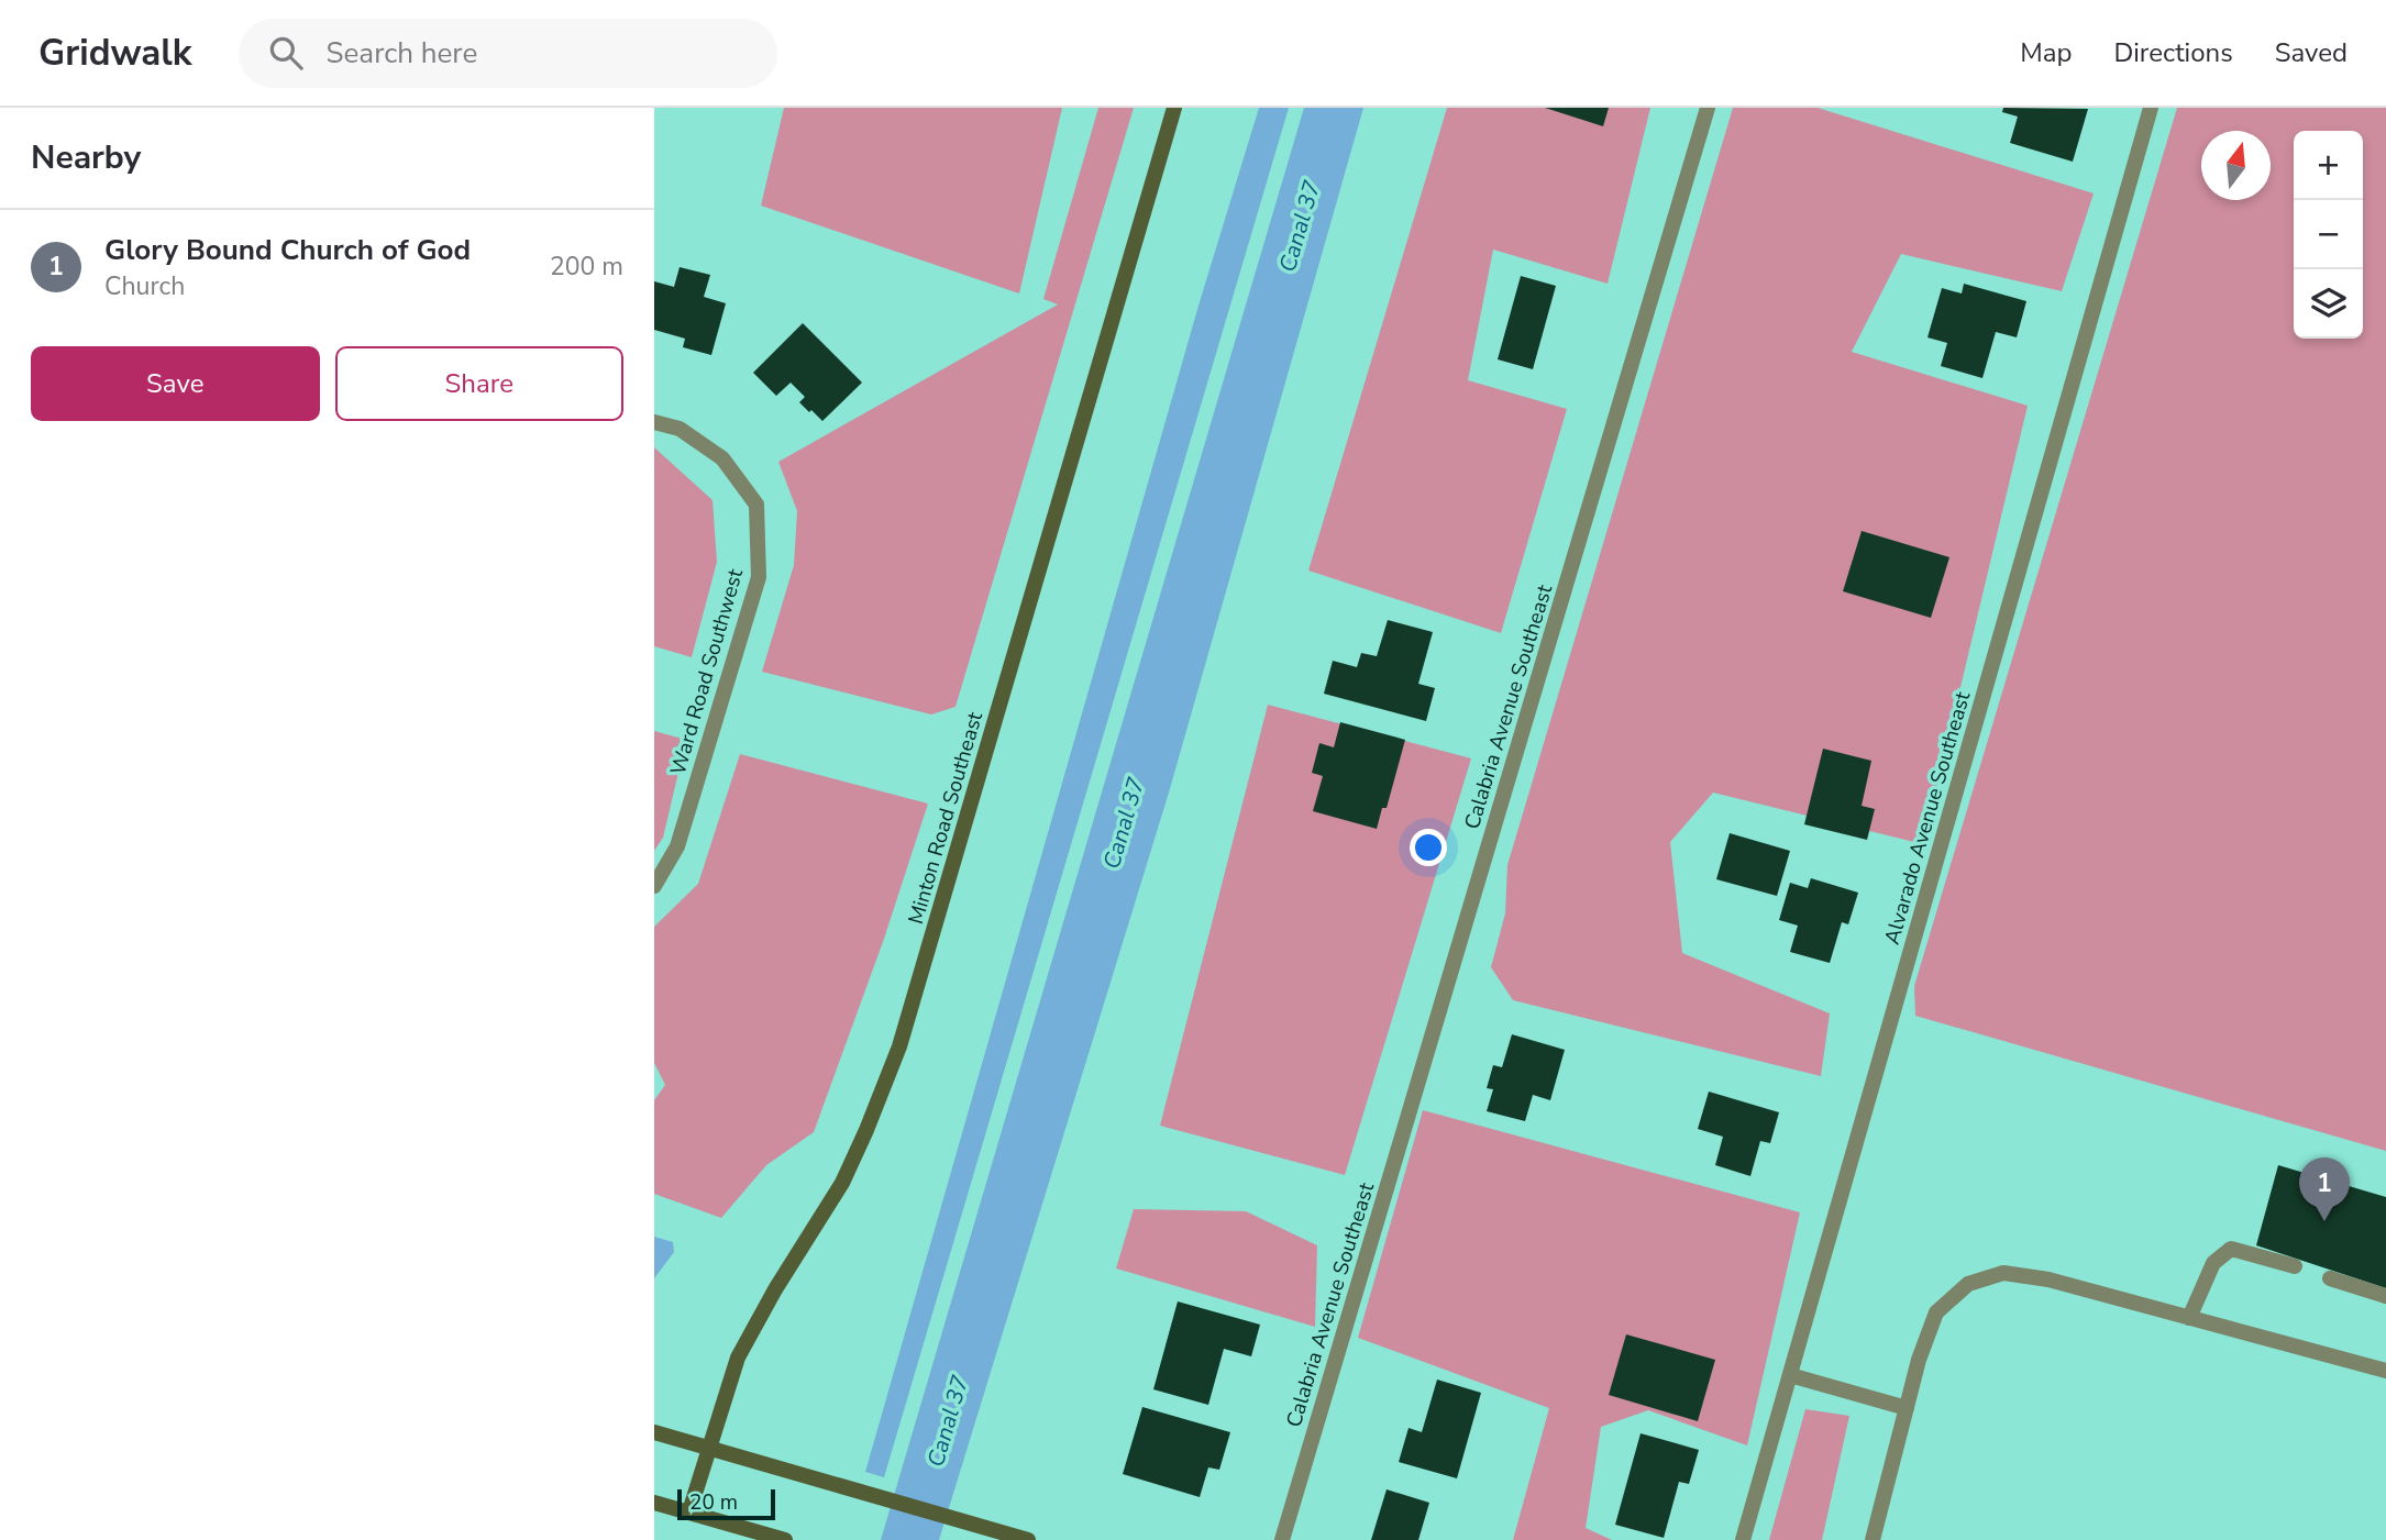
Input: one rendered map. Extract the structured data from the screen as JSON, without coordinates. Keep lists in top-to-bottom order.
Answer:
{
  "streets": {
    "street": [
      "Ward Road Southwest",
      "Calabria Avenue Southeast",
      "Minton Road Southeast",
      "Alvarado Avenue Southeast"
    ]
  },
  "water": ["Canal 37"],
  "scale_bar": "20 m",
  "north": "top",
  "page": {
    "header": "Gridwalk",
    "search": "Search here",
    "nav": ["Map", "Directions", "Saved"],
    "heading": "Nearby",
    "map_buttons": ["+", "−"],
    "list": [
      {
        "mark": "1",
        "name": "Glory Bound Church of God",
        "note": "Church",
        "value": "200 m"
      }
    ],
    "buttons": ["Save", "Share"],
    "pins": "1",
    "scale": "20 m"
  }
}
